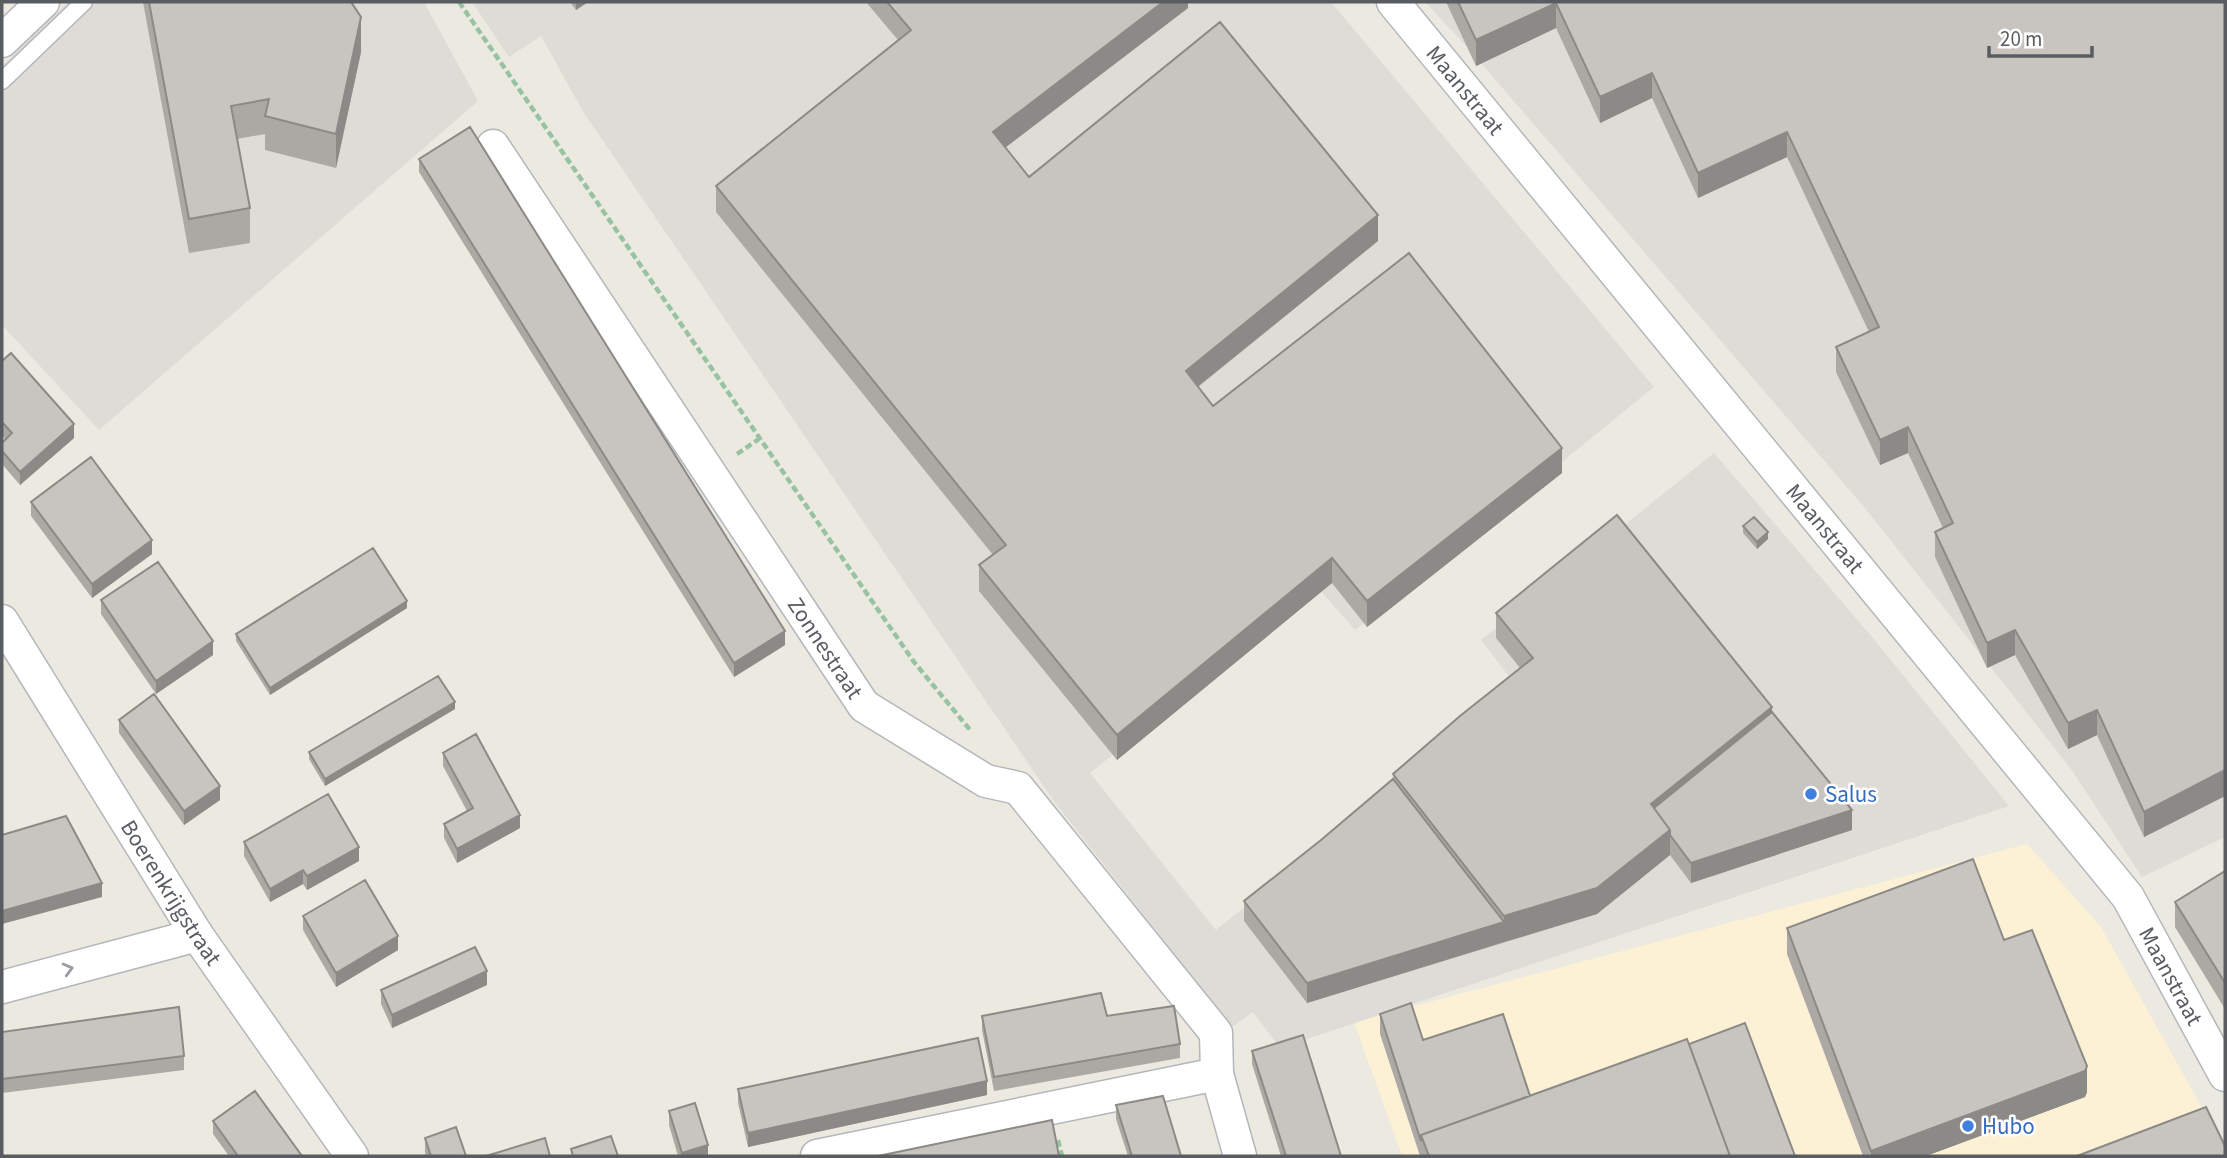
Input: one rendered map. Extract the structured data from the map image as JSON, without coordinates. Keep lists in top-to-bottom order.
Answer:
{
  "streets": {
    "street": ["Maanstraat", "Zonnestraat", "Boerenkrijgstraat"]
  },
  "places": ["Salus", "Hubo"],
  "scale_bar": "20 m"
}
